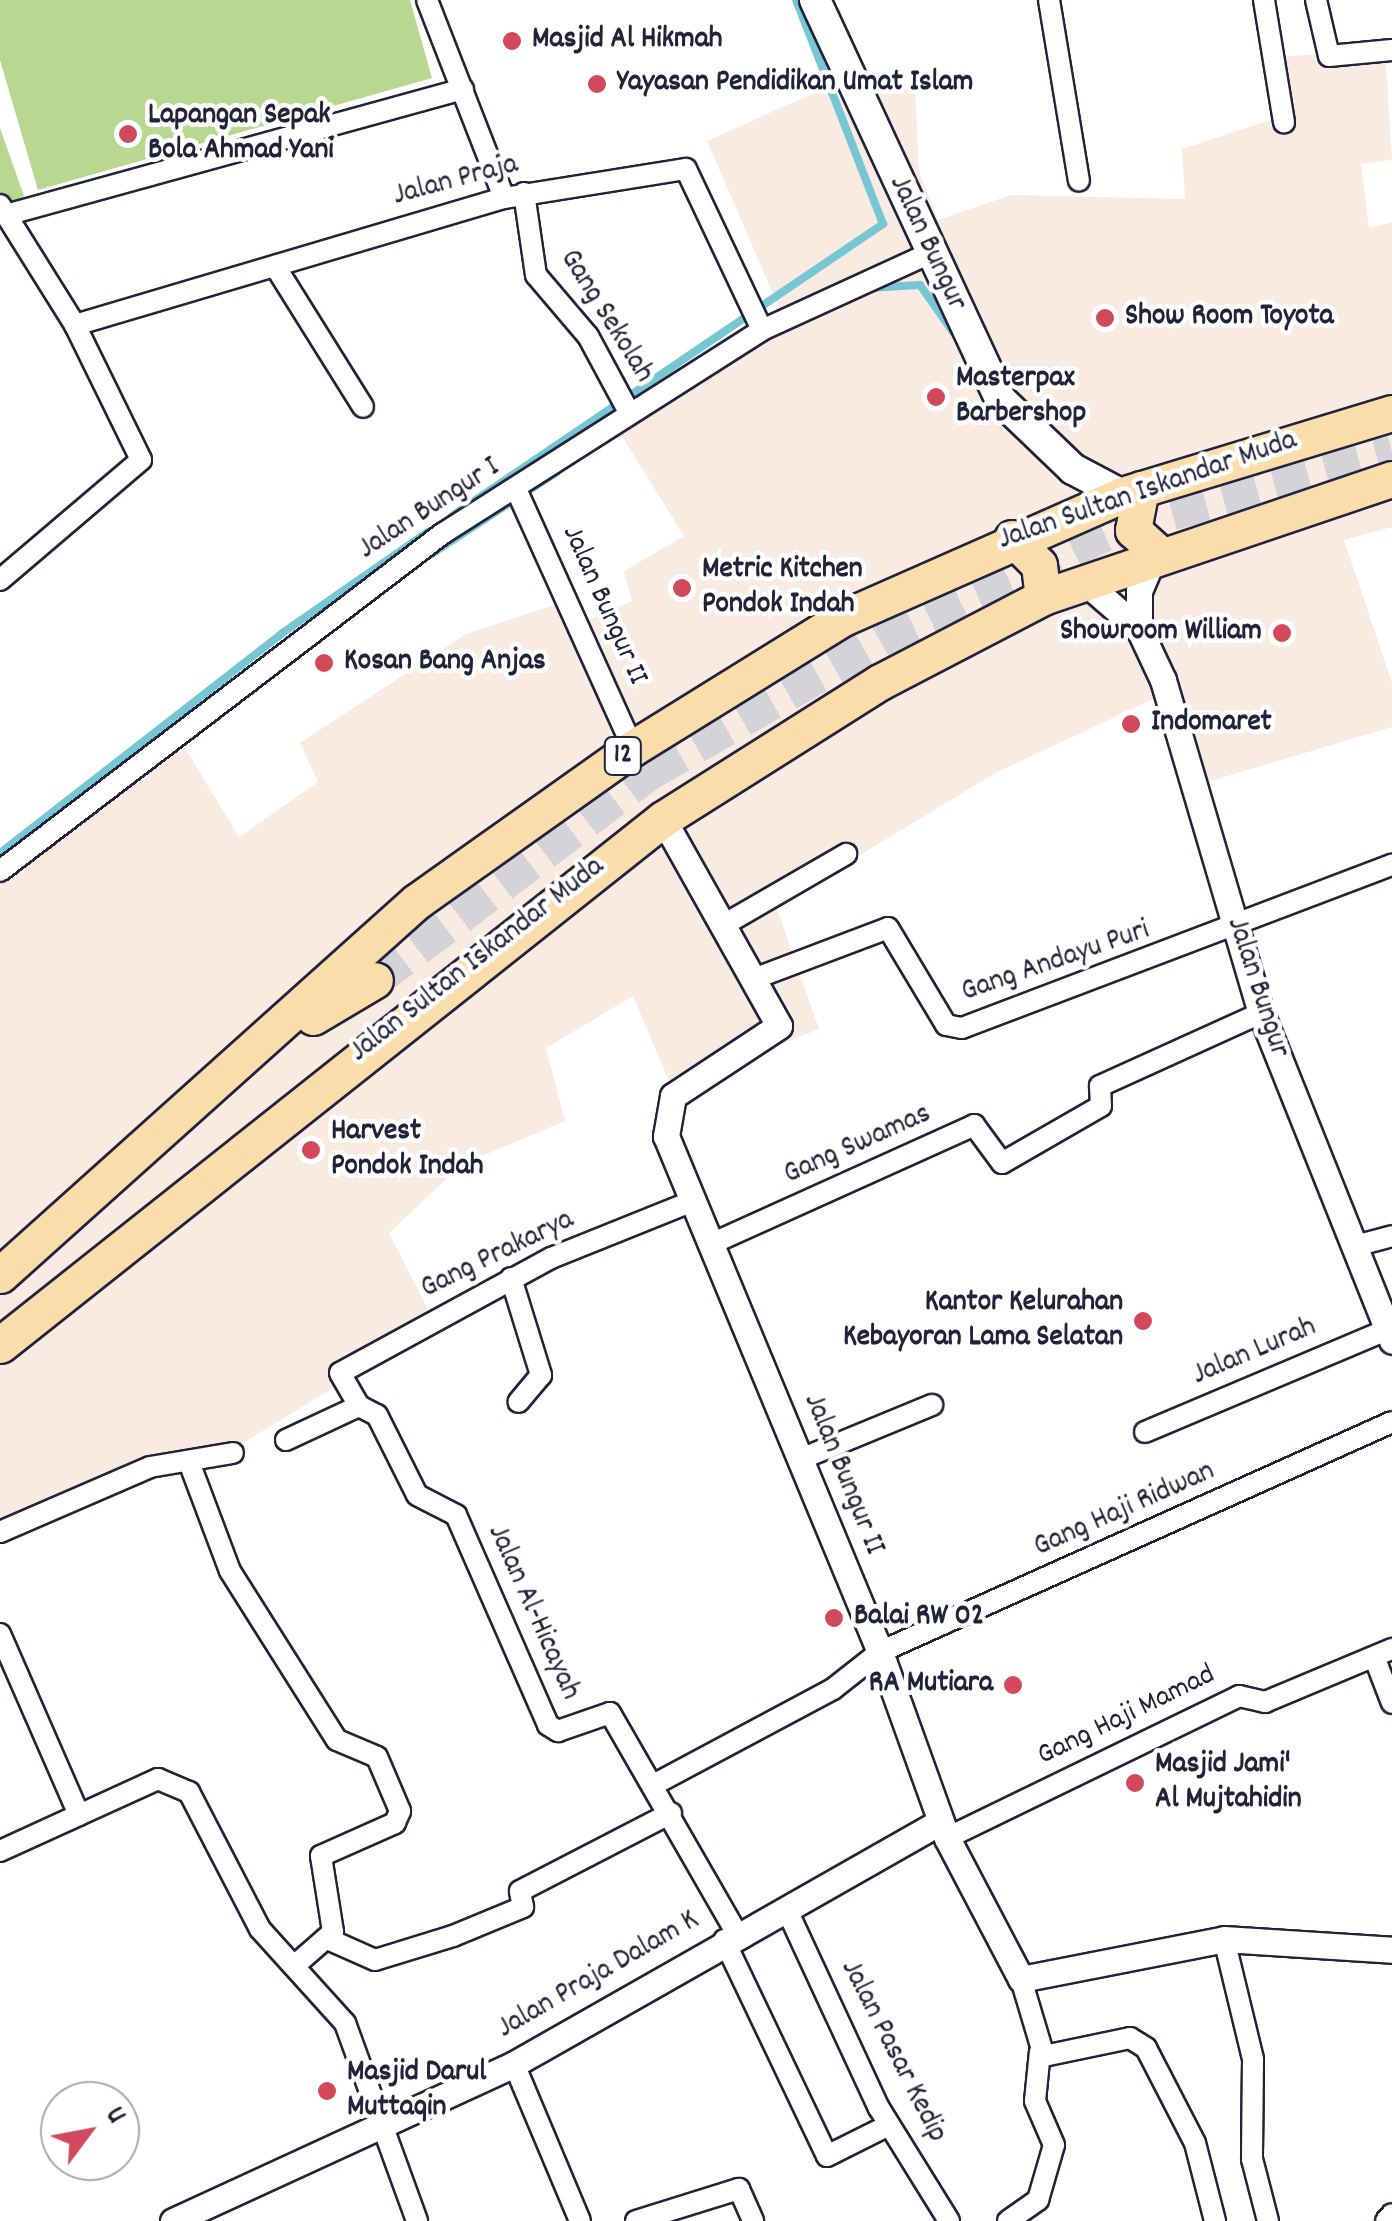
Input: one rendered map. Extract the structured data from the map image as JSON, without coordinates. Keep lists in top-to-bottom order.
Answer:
{
  "streets": {
    "highway": ["Jalan Sultan Iskandar Muda", "12"],
    "main road": ["Jalan Bungur"],
    "street": [
      "Jalan Praja",
      "Gang Sekolah",
      "Jalan Bungur I",
      "Jalan Bungur II",
      "Gang Andayu Puri",
      "Gang Swamas",
      "Gang Prakarya",
      "Jalan Lurah",
      "Gang Haji Ridwan",
      "Jalan Al-Hicayah",
      "Gang Haji Mamad",
      "Jalan Praja Dalam K",
      "Jalan Pasar Kedip"
    ]
  },
  "crossings": [
    ["Jalan Praja", "Gang Sekolah"],
    ["Jalan Praja", "Jalan Bungur I"],
    ["Jalan Bungur", "Jalan Sultan Iskandar Muda"],
    ["Jalan Bungur", "Jalan Bungur I"],
    ["Jalan Bungur", "Gang Andayu Puri"],
    ["Jalan Bungur", "Gang Swamas"],
    ["Jalan Bungur", "Jalan Lurah"],
    ["Gang Sekolah", "Jalan Bungur I"],
    ["Jalan Sultan Iskandar Muda", "Jalan Bungur II"],
    ["Jalan Bungur I", "Jalan Bungur II"],
    ["Jalan Bungur II", "Gang Andayu Puri"],
    ["Jalan Bungur II", "Gang Swamas"],
    ["Jalan Bungur II", "Gang Prakarya"],
    ["Jalan Bungur II", "Gang Haji Ridwan"],
    ["Jalan Bungur II", "Gang Haji Mamad"],
    ["Jalan Bungur II", "Jalan Praja Dalam K"],
    ["Gang Prakarya", "Jalan Al-Hicayah"],
    ["Gang Haji Ridwan", "Jalan Al-Hicayah"],
    ["Jalan Al-Hicayah", "Jalan Praja Dalam K"],
    ["Jalan Al-Hicayah", "Jalan Pasar Kedip"],
    ["Gang Haji Mamad", "Jalan Praja Dalam K"],
    ["Jalan Praja Dalam K", "Jalan Pasar Kedip"]
  ],
  "places": [
    "Masjid Al Hikmah",
    "Yayasan Pendidikan Umat Islam",
    "Lapangan Sepak Bola Ahmad Yani",
    "Show Room Toyota",
    "Masterpax Barbershop",
    "Metric Kitchen Pondok Indah",
    "Showroom William",
    "Kosan Bang Anjas",
    "Indomaret",
    "Harvest Pondok Indah",
    "Kantor Kelurahan Kebayoran Lama Selatan",
    "Balai RW 02",
    "RA Mutiara",
    "Masjid Jami' Al Mujtahidin",
    "Masjid Darul Muttaqin"
  ],
  "north": "top right"
}
